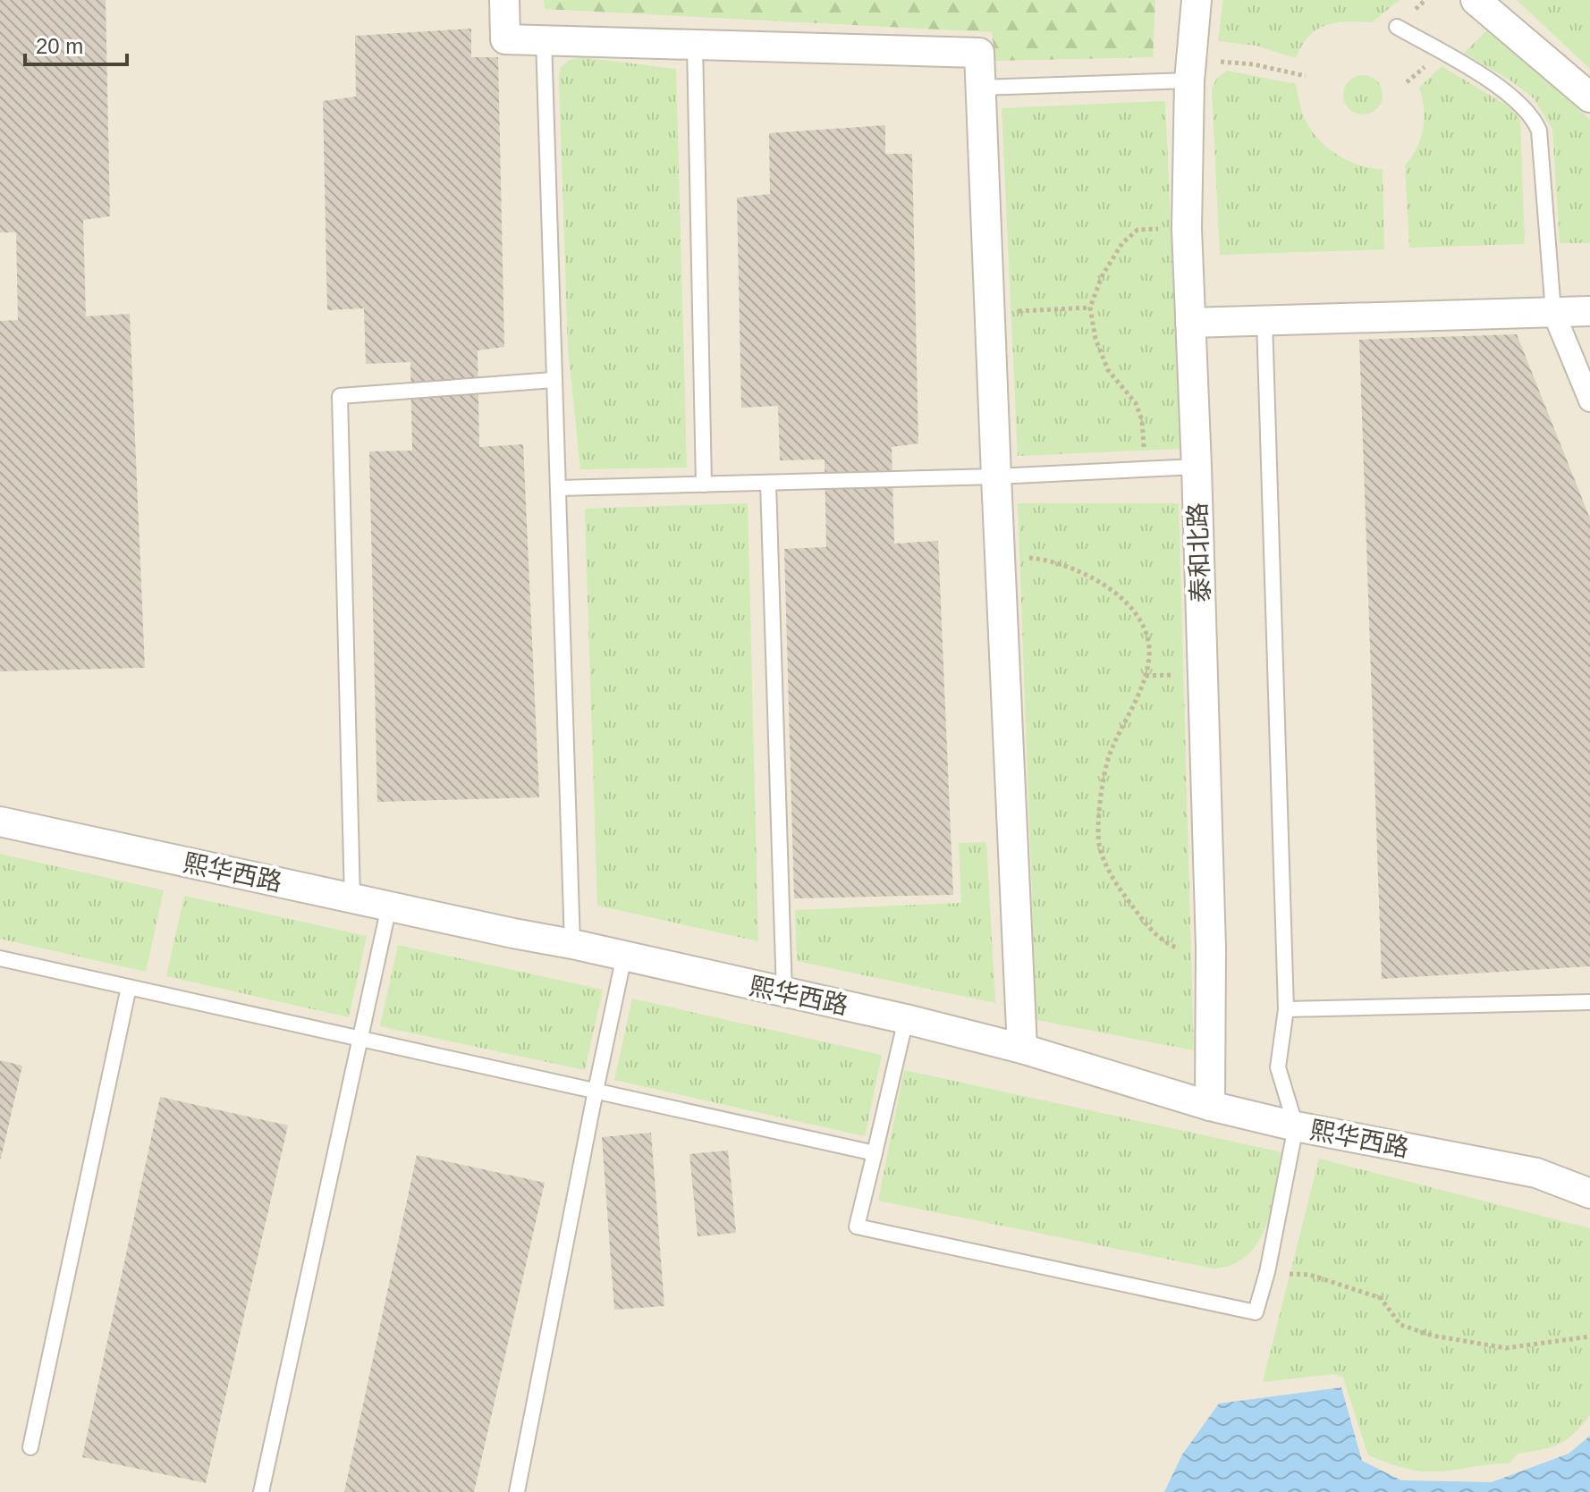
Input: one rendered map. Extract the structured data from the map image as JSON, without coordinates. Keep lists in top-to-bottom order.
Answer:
{
  "streets": {
    "street": ["泰和北路", "熙华西路"]
  },
  "crossings": [
    ["泰和北路", "熙华西路"]
  ],
  "scale_bar": "20 m"
}
